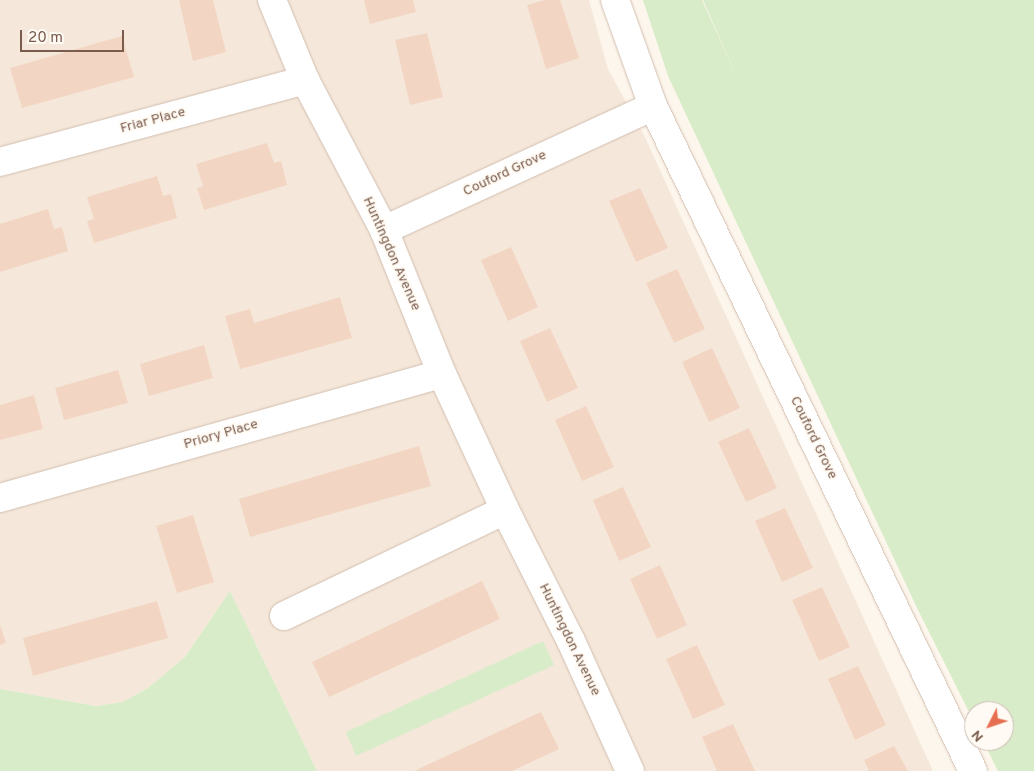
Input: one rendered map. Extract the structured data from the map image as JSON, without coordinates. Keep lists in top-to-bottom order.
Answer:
{
  "streets": {
    "street": [
      "Friar Place",
      "Couford Grove",
      "Huntingdon Avenue",
      "Priory Place"
    ]
  },
  "crossings": [
    ["Friar Place", "Huntingdon Avenue"],
    ["Couford Grove", "Huntingdon Avenue"],
    ["Huntingdon Avenue", "Priory Place"]
  ],
  "scale_bar": "20 m",
  "north": "bottom left"
}
